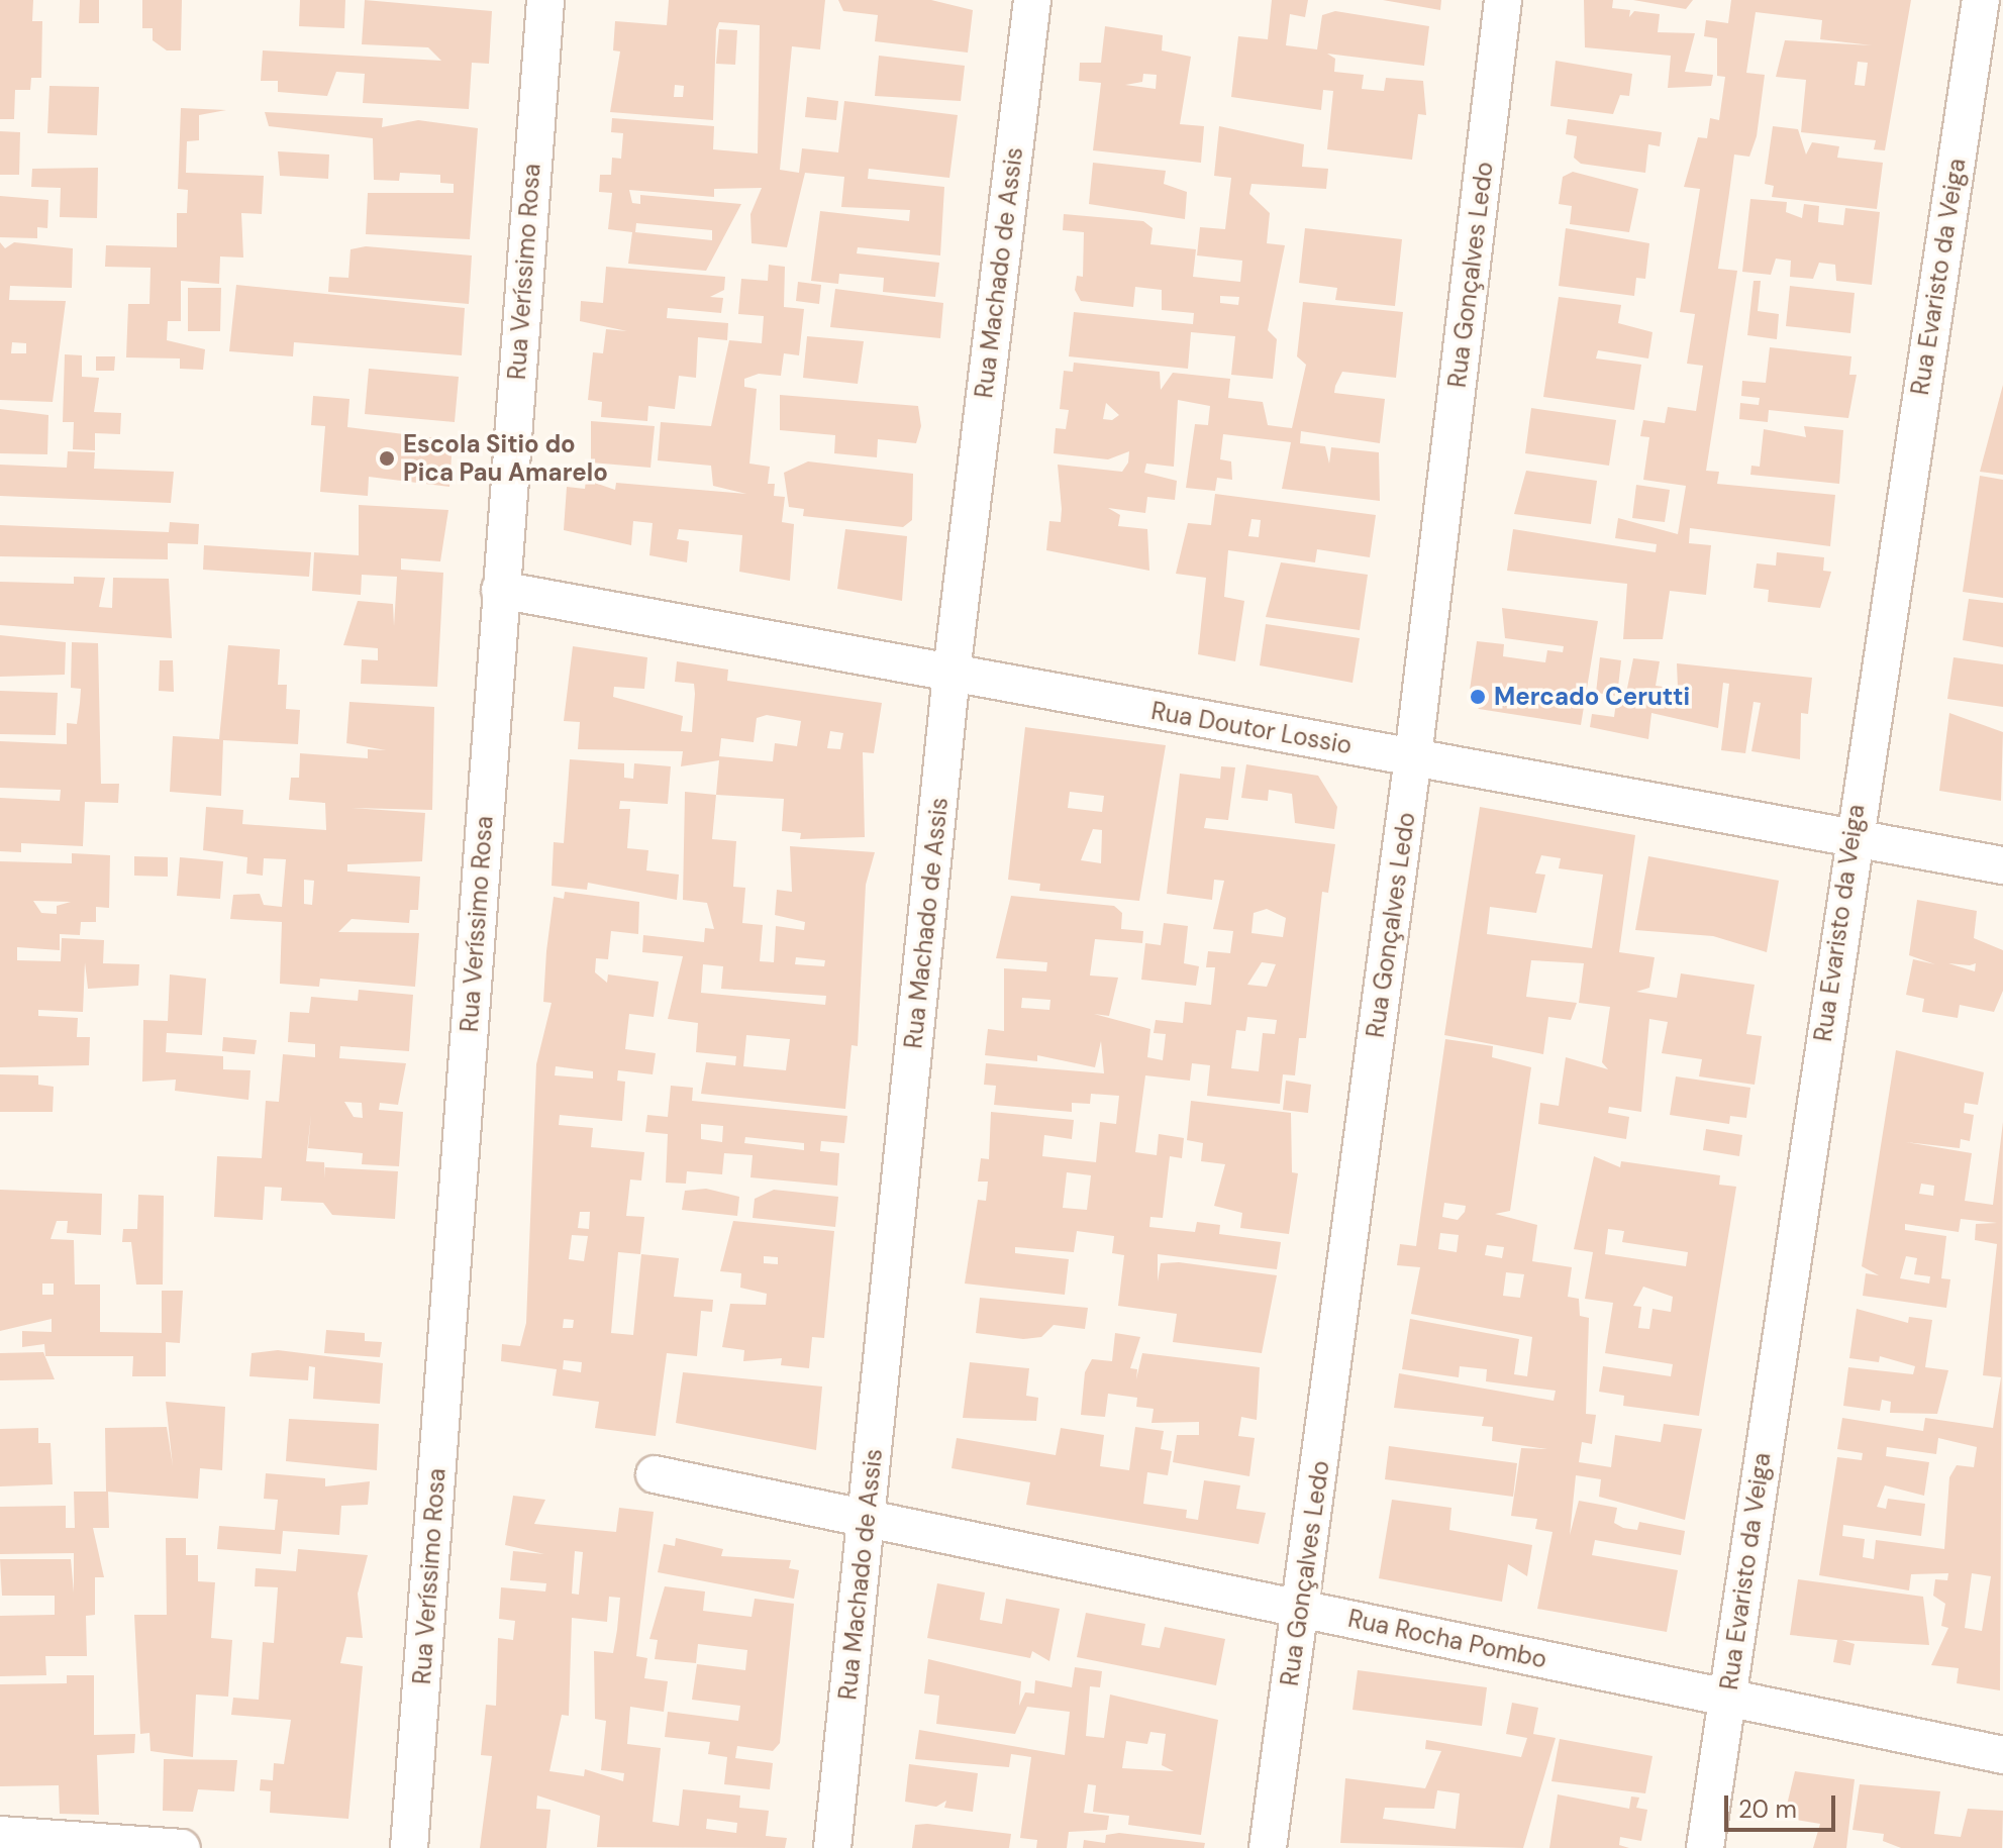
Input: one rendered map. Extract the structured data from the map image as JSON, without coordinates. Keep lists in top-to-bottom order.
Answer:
{
  "streets": {
    "street": [
      "Rua Veríssimo Rosa",
      "Rua Machado de Assis",
      "Rua Gonçalves Ledo",
      "Rua Evaristo da Veiga",
      "Rua Doutor Lossio",
      "Rua Rocha Pombo"
    ]
  },
  "crossings": [
    ["Rua Veríssimo Rosa", "Rua Doutor Lossio"],
    ["Rua Machado de Assis", "Rua Doutor Lossio"],
    ["Rua Machado de Assis", "Rua Rocha Pombo"],
    ["Rua Gonçalves Ledo", "Rua Doutor Lossio"],
    ["Rua Gonçalves Ledo", "Rua Rocha Pombo"],
    ["Rua Evaristo da Veiga", "Rua Doutor Lossio"],
    ["Rua Evaristo da Veiga", "Rua Rocha Pombo"]
  ],
  "places": ["Escola Sitio do Pica Pau Amarelo", "Mercado Cerutti"],
  "scale_bar": "20 m"
}
